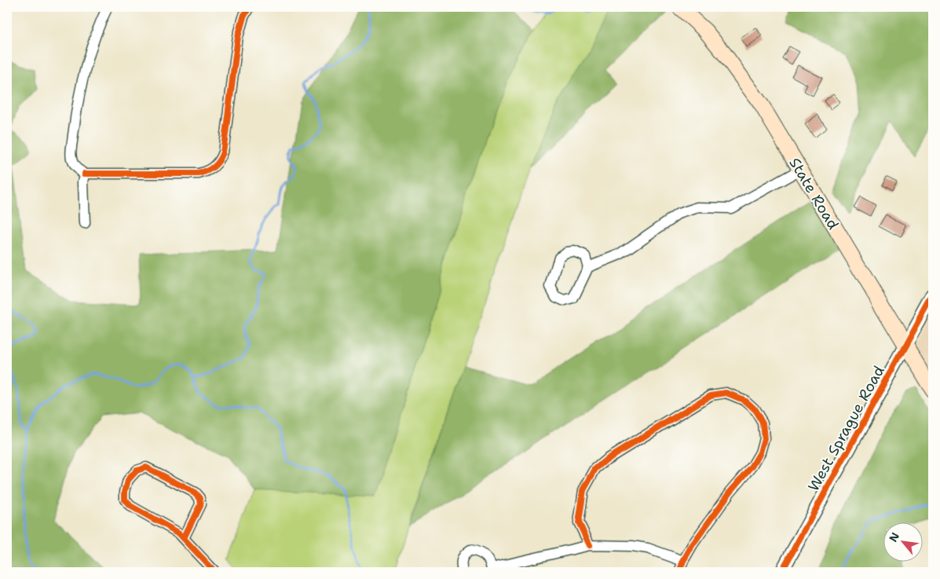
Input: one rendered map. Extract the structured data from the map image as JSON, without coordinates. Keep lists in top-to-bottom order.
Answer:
{
  "streets": {
    "main road": ["State Road"],
    "street": ["West Sprague Road"]
  },
  "crossings": [
    ["State Road", "West Sprague Road"]
  ],
  "north": "top left"
}
